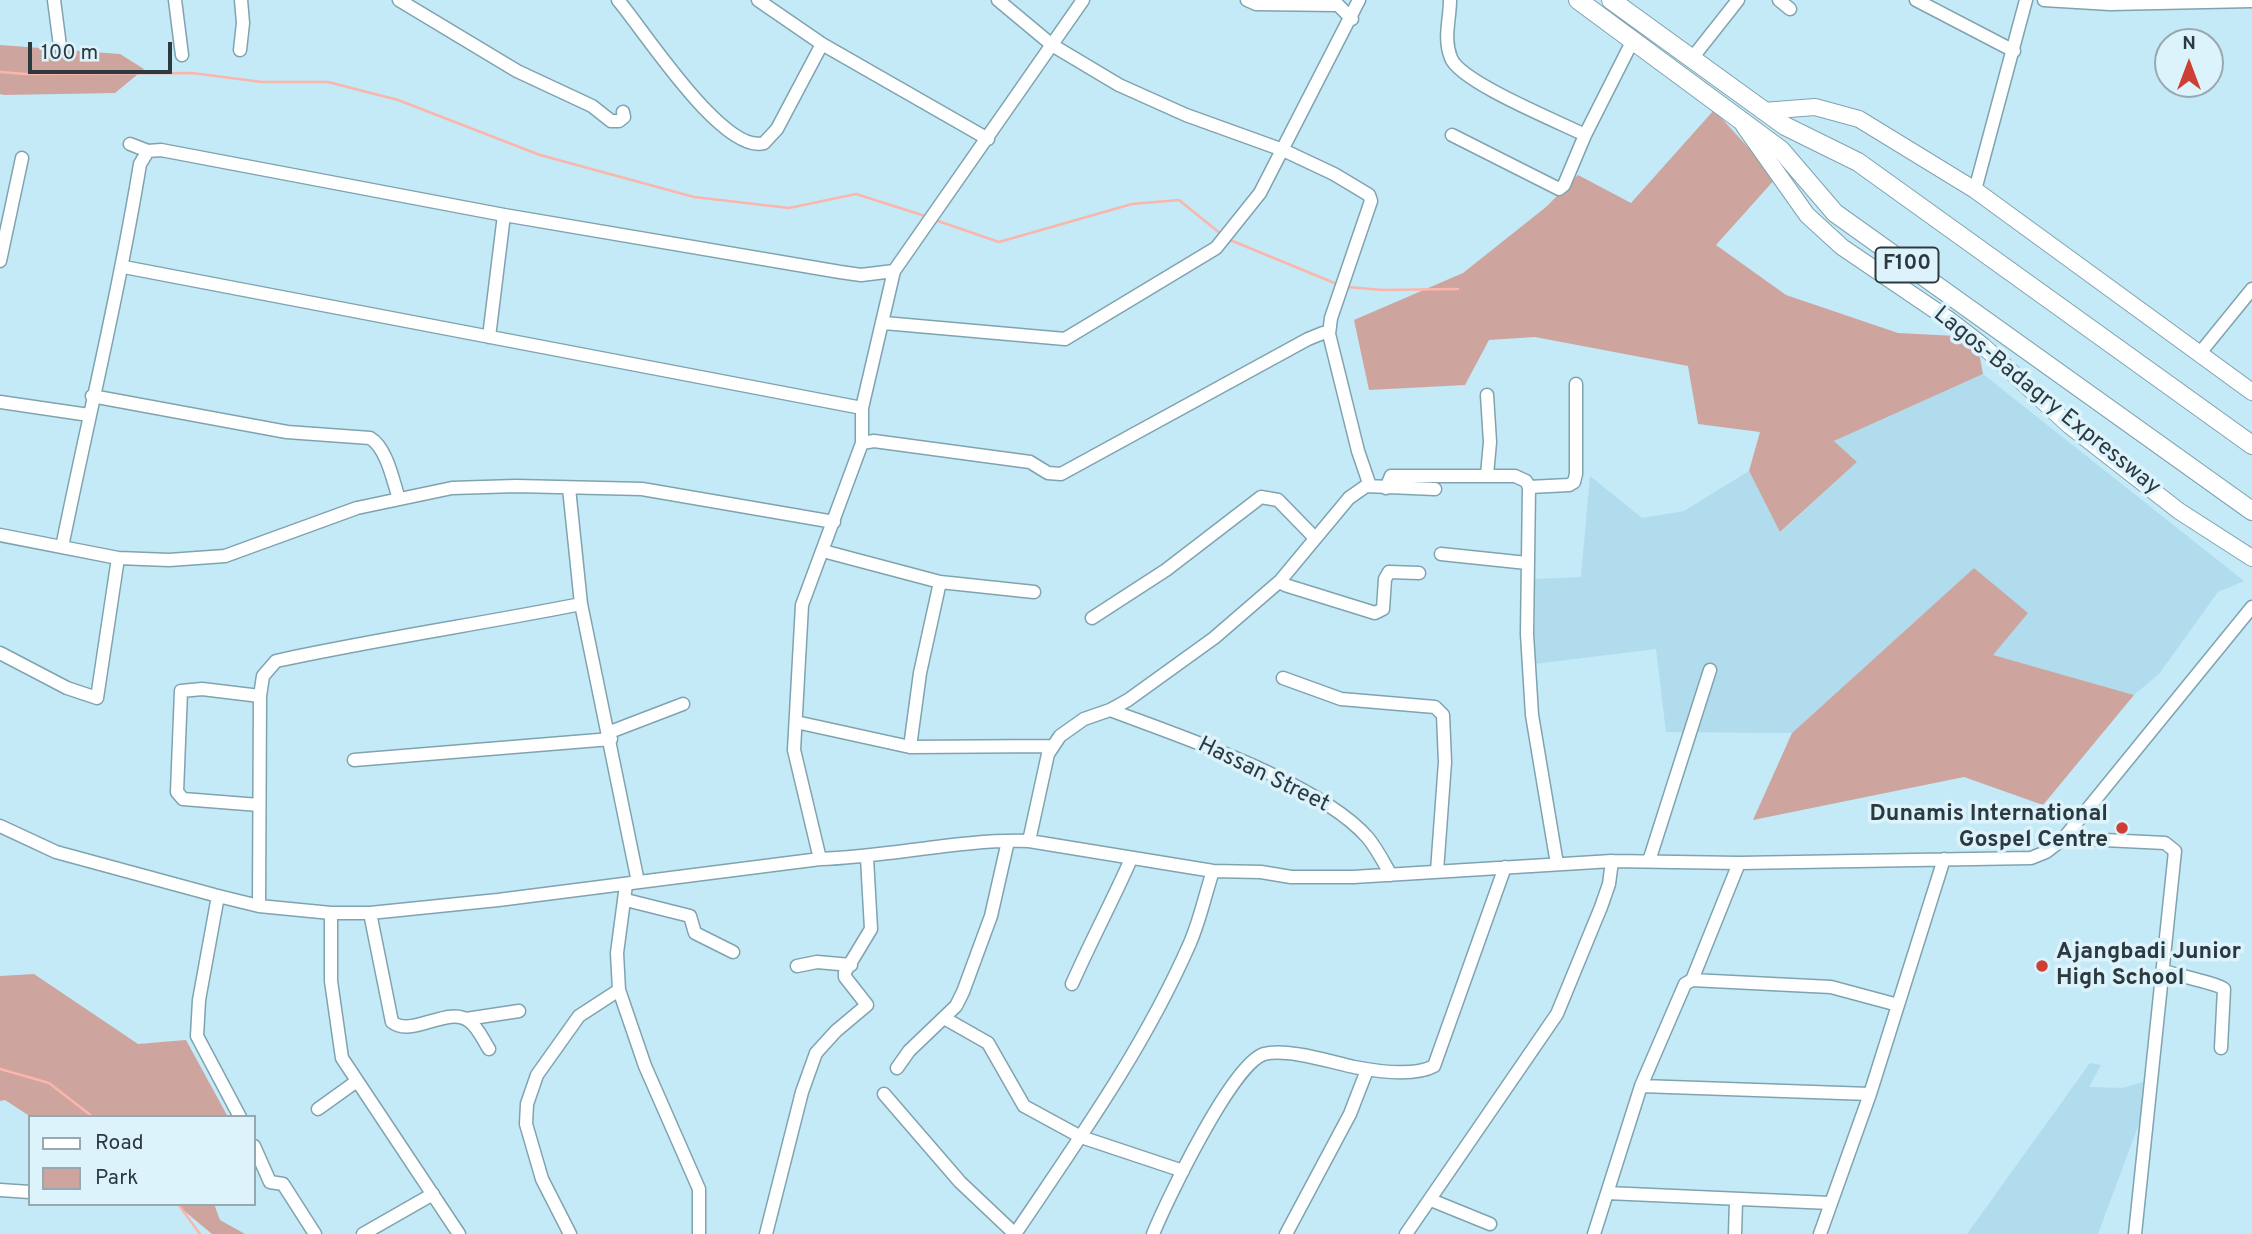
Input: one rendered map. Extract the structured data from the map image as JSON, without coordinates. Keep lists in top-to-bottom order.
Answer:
{
  "streets": {
    "highway": ["F100", "Lagos-Badagry Expressway"],
    "street": ["Hassan Street"]
  },
  "places": ["Dunamis International Gospel Centre", "Ajangbadi Junior High School"],
  "legend": ["Road", "Park"],
  "scale_bar": "100 m",
  "north": "top"
}
